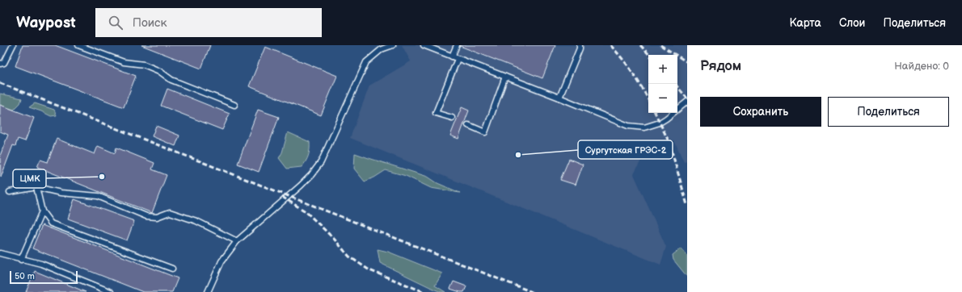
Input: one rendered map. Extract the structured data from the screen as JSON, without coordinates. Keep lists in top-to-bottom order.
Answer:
{
  "places": ["Сургутская ГРЭС-2", "ЦМК"],
  "scale_bar": "50 m",
  "page": {
    "header": "Waypost",
    "search": "Поиск",
    "nav": ["Карта", "Слои", "Поделиться"],
    "heading": ["Рядом", "Найдено: 0"],
    "map_buttons": ["+", "−"],
    "buttons": ["Сохранить", "Поделиться"],
    "scale": "50 m"
  }
}
